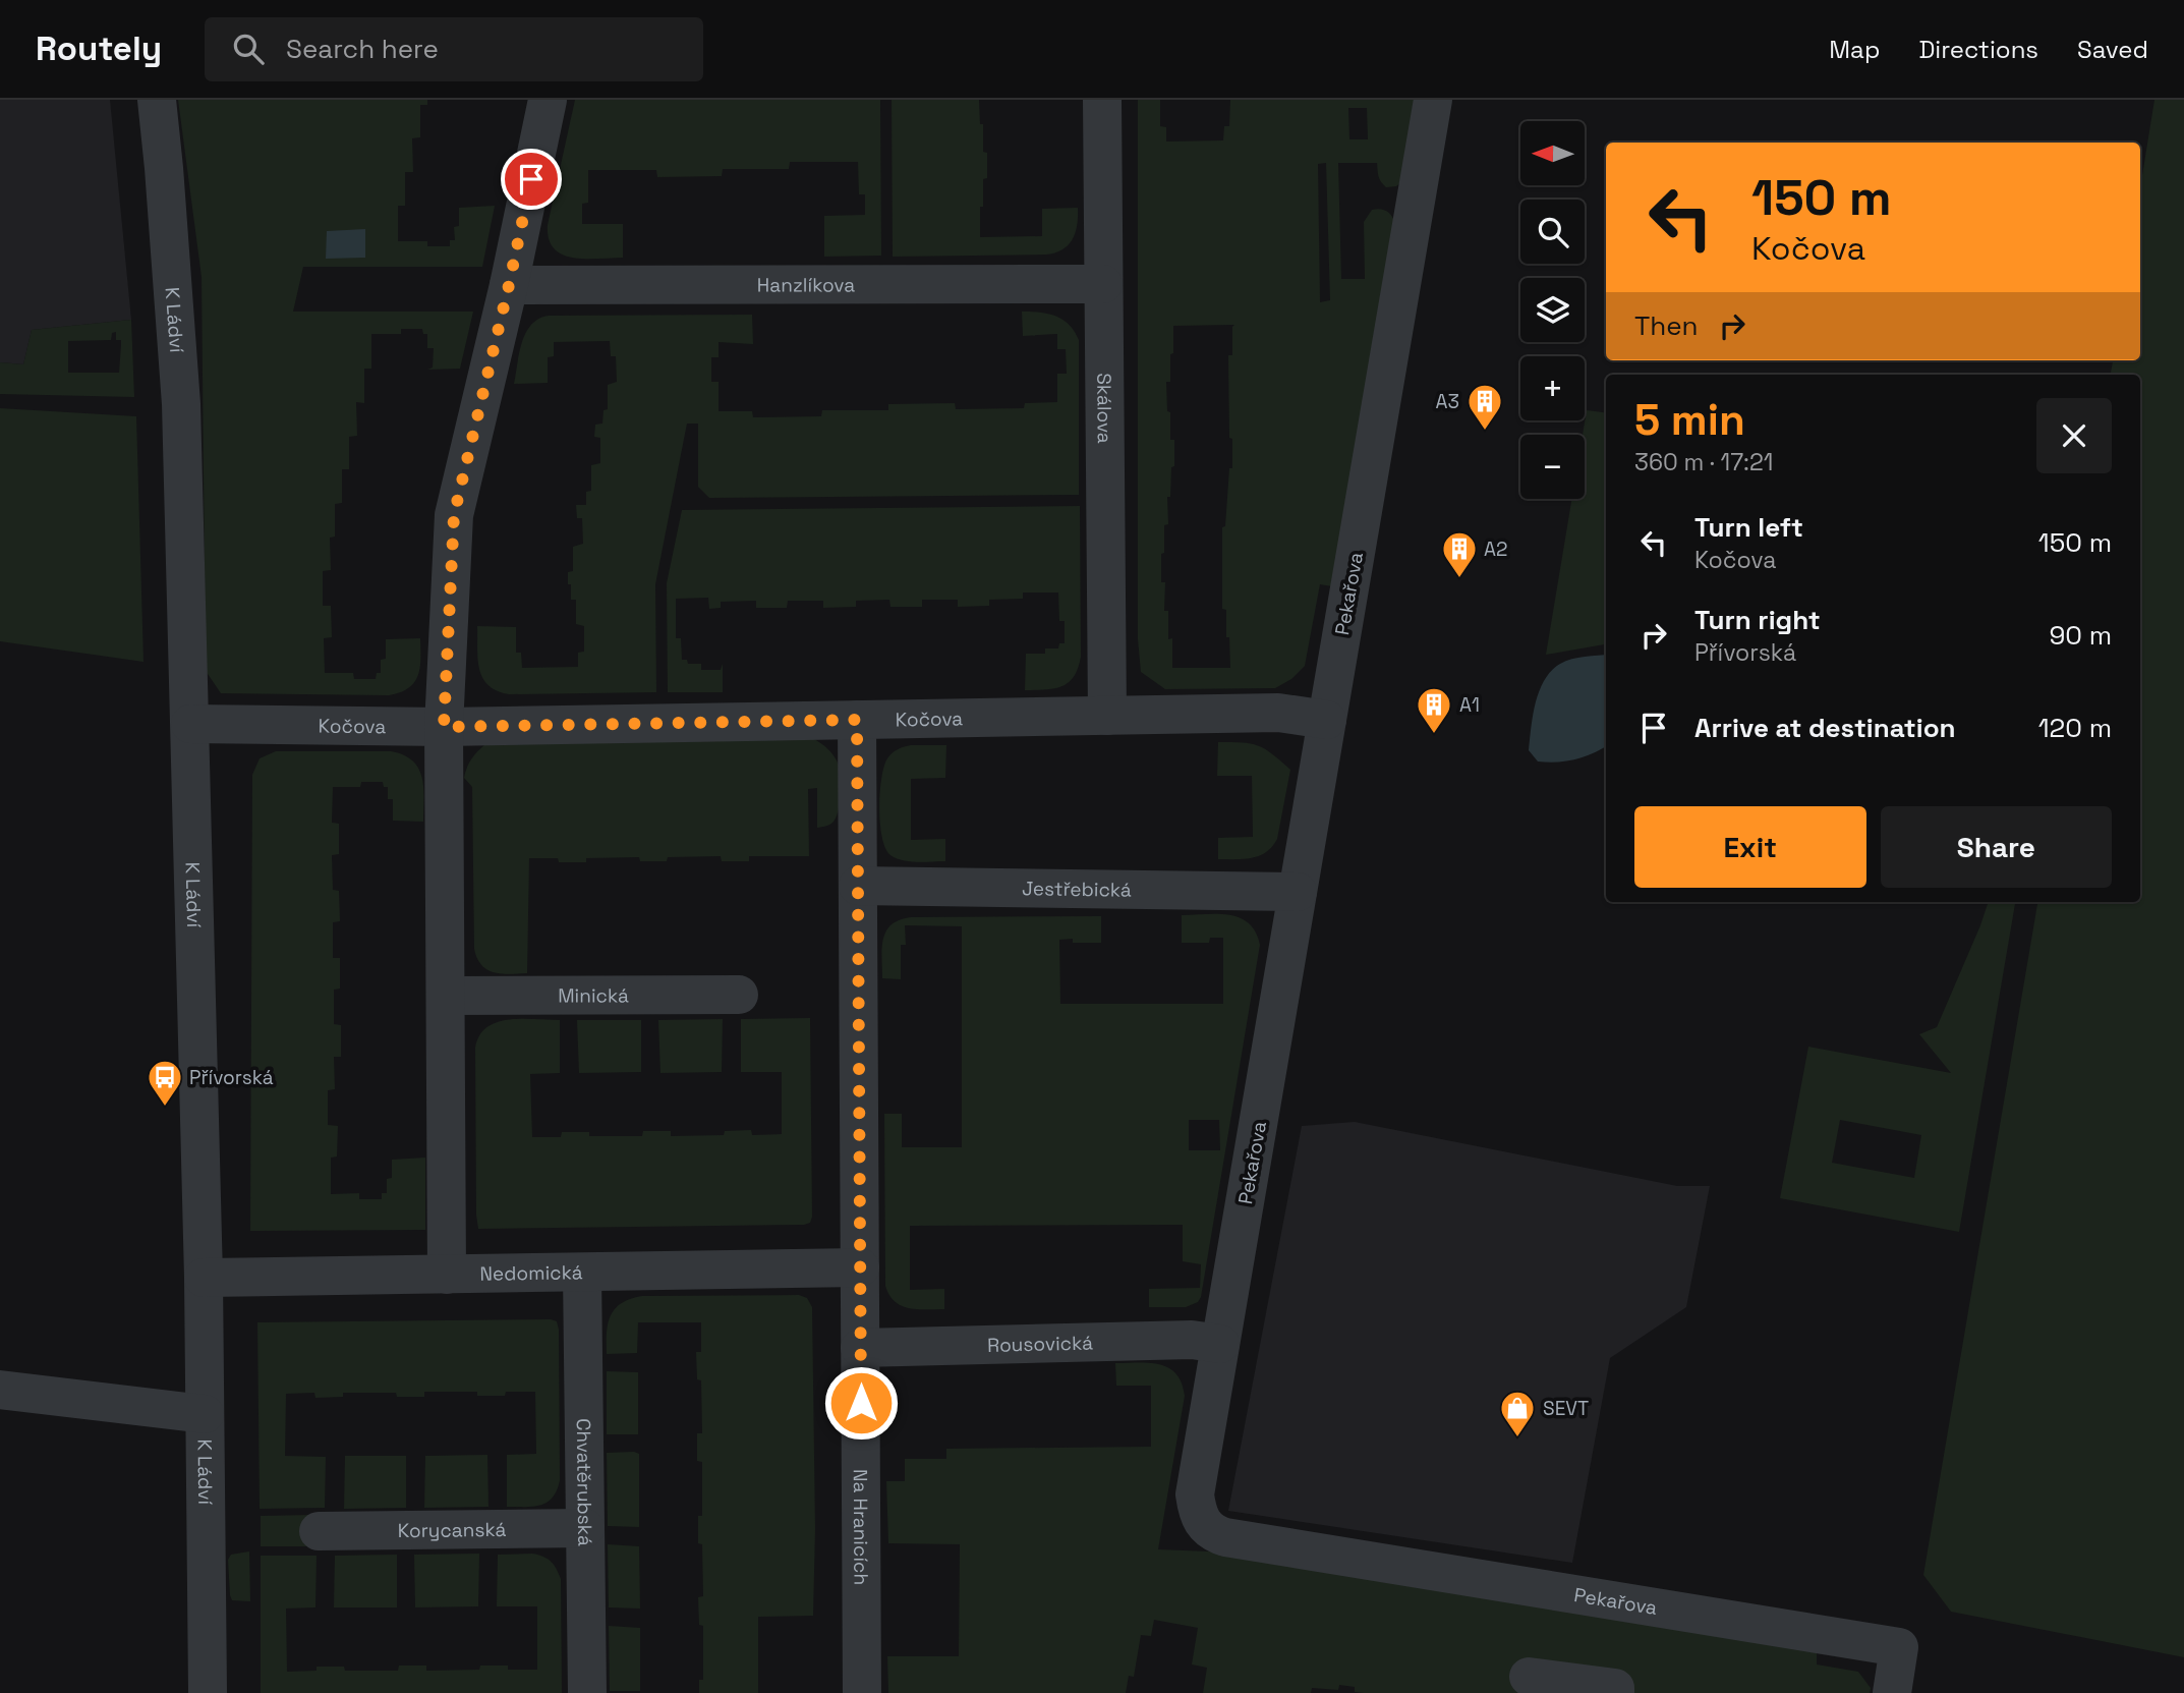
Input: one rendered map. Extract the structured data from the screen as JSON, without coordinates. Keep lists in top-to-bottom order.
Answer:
{
  "streets": {
    "street": [
      "Hanzlíkova",
      "K Ládví",
      "Skálova",
      "Pekařova",
      "Kočova",
      "Jestřebická",
      "Minická",
      "Nedomická",
      "Rousovická",
      "Chvatěrubská",
      "Na Hranicích",
      "Korycanská"
    ]
  },
  "crossings": [
    ["Hanzlíkova", "Skálova"],
    ["K Ládví", "Kočova"],
    ["K Ládví", "Nedomická"],
    ["Skálova", "Kočova"],
    ["Pekařova", "Kočova"],
    ["Pekařova", "Jestřebická"],
    ["Pekařova", "Rousovická"],
    ["Kočova", "Na Hranicích"],
    ["Jestřebická", "Na Hranicích"],
    ["Nedomická", "Chvatěrubská"],
    ["Nedomická", "Na Hranicích"],
    ["Rousovická", "Na Hranicích"],
    ["Chvatěrubská", "Korycanská"]
  ],
  "places": {
    "building": ["A3", "A2", "A1"],
    "bus stop": ["Přívorská"],
    "shop": ["SEVT"]
  },
  "north": "left",
  "page": {
    "header": "Routely",
    "search": "Search here",
    "nav": ["Map", "Directions", "Saved"],
    "map_buttons": ["+", "−"],
    "turn": ["150 m", "Kočova"],
    "then": "Then",
    "heading": ["5 min", "360 m · 17:21"],
    "list": [
      {
        "name": "Turn left",
        "note": "Kočova",
        "value": "150 m"
      },
      {
        "name": "Turn right",
        "note": "Přívorská",
        "value": "90 m"
      },
      {
        "name": "Arrive at destination",
        "value": "120 m"
      }
    ],
    "buttons": ["Exit", "Share"]
  }
}
